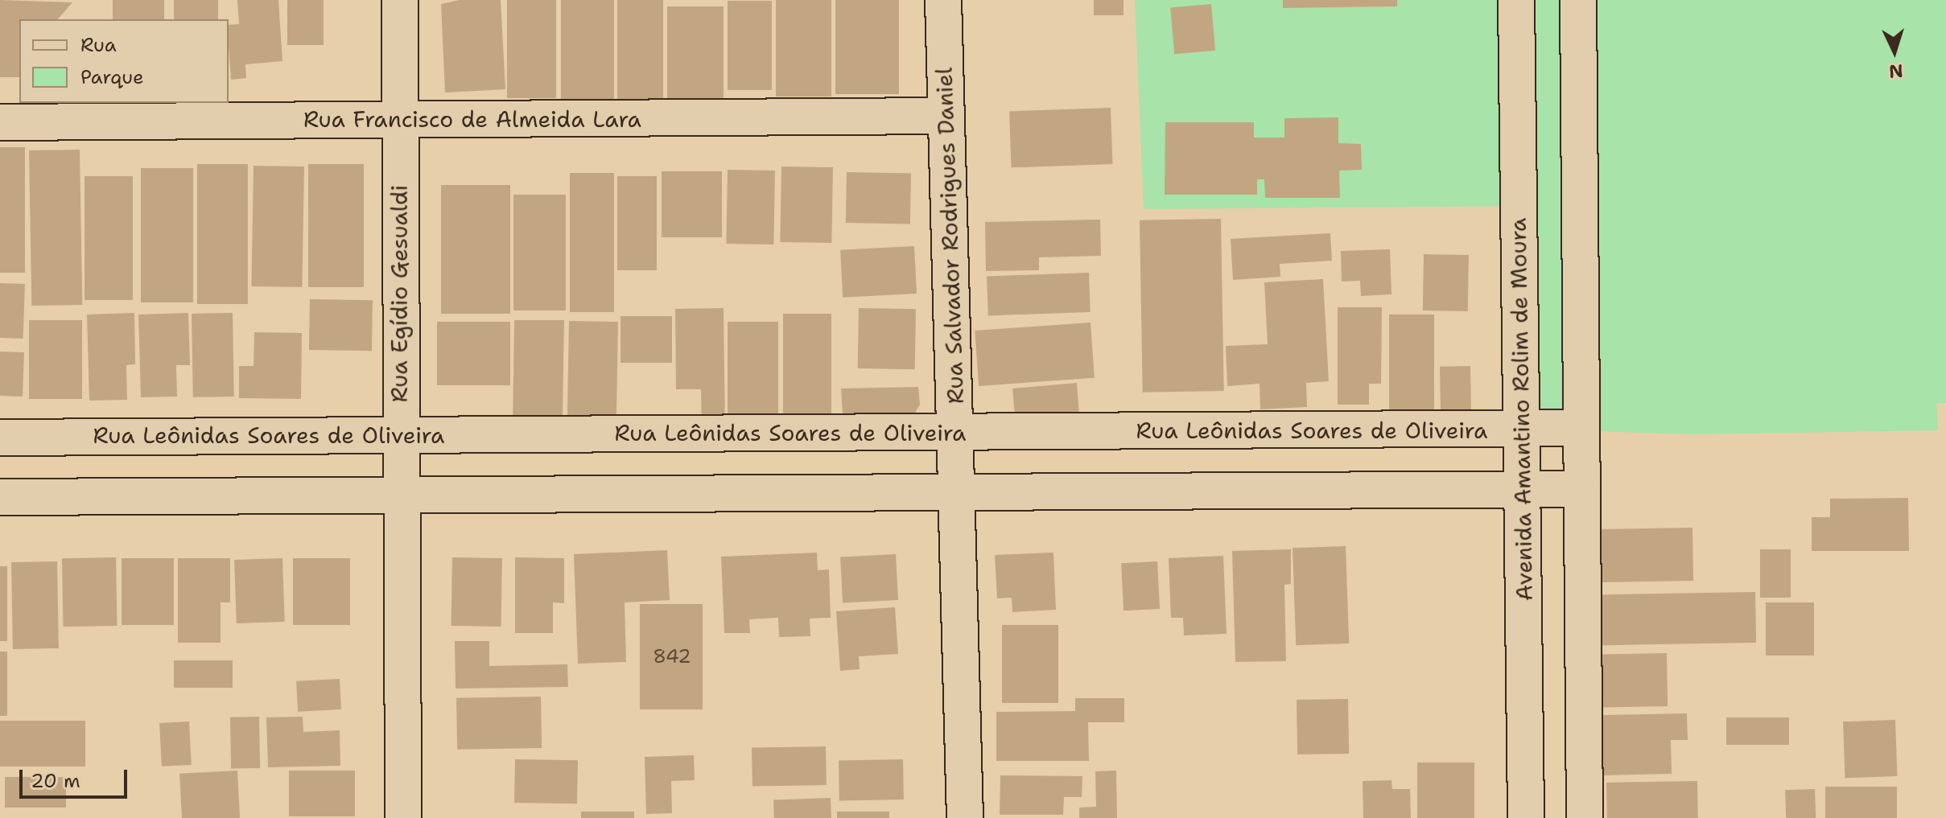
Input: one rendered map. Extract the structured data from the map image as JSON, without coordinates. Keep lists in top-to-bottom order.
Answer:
{
  "streets": {
    "street": [
      "Rua Francisco de Almeida Lara",
      "Rua Salvador Rodrigues Daniel",
      "Rua Egídio Gesualdi",
      "Avenida Amantino Rolim de Moura",
      "Rua Leônidas Soares de Oliveira"
    ]
  },
  "crossings": [
    ["Rua Francisco de Almeida Lara", "Rua Salvador Rodrigues Daniel"],
    ["Rua Francisco de Almeida Lara", "Rua Egídio Gesualdi"],
    ["Rua Salvador Rodrigues Daniel", "Rua Leônidas Soares de Oliveira"],
    ["Rua Egídio Gesualdi", "Rua Leônidas Soares de Oliveira"],
    ["Avenida Amantino Rolim de Moura", "Rua Leônidas Soares de Oliveira"]
  ],
  "house_numbers": ["842"],
  "legend": ["Rua", "Parque"],
  "scale_bar": "20 m",
  "north": "bottom"
}
